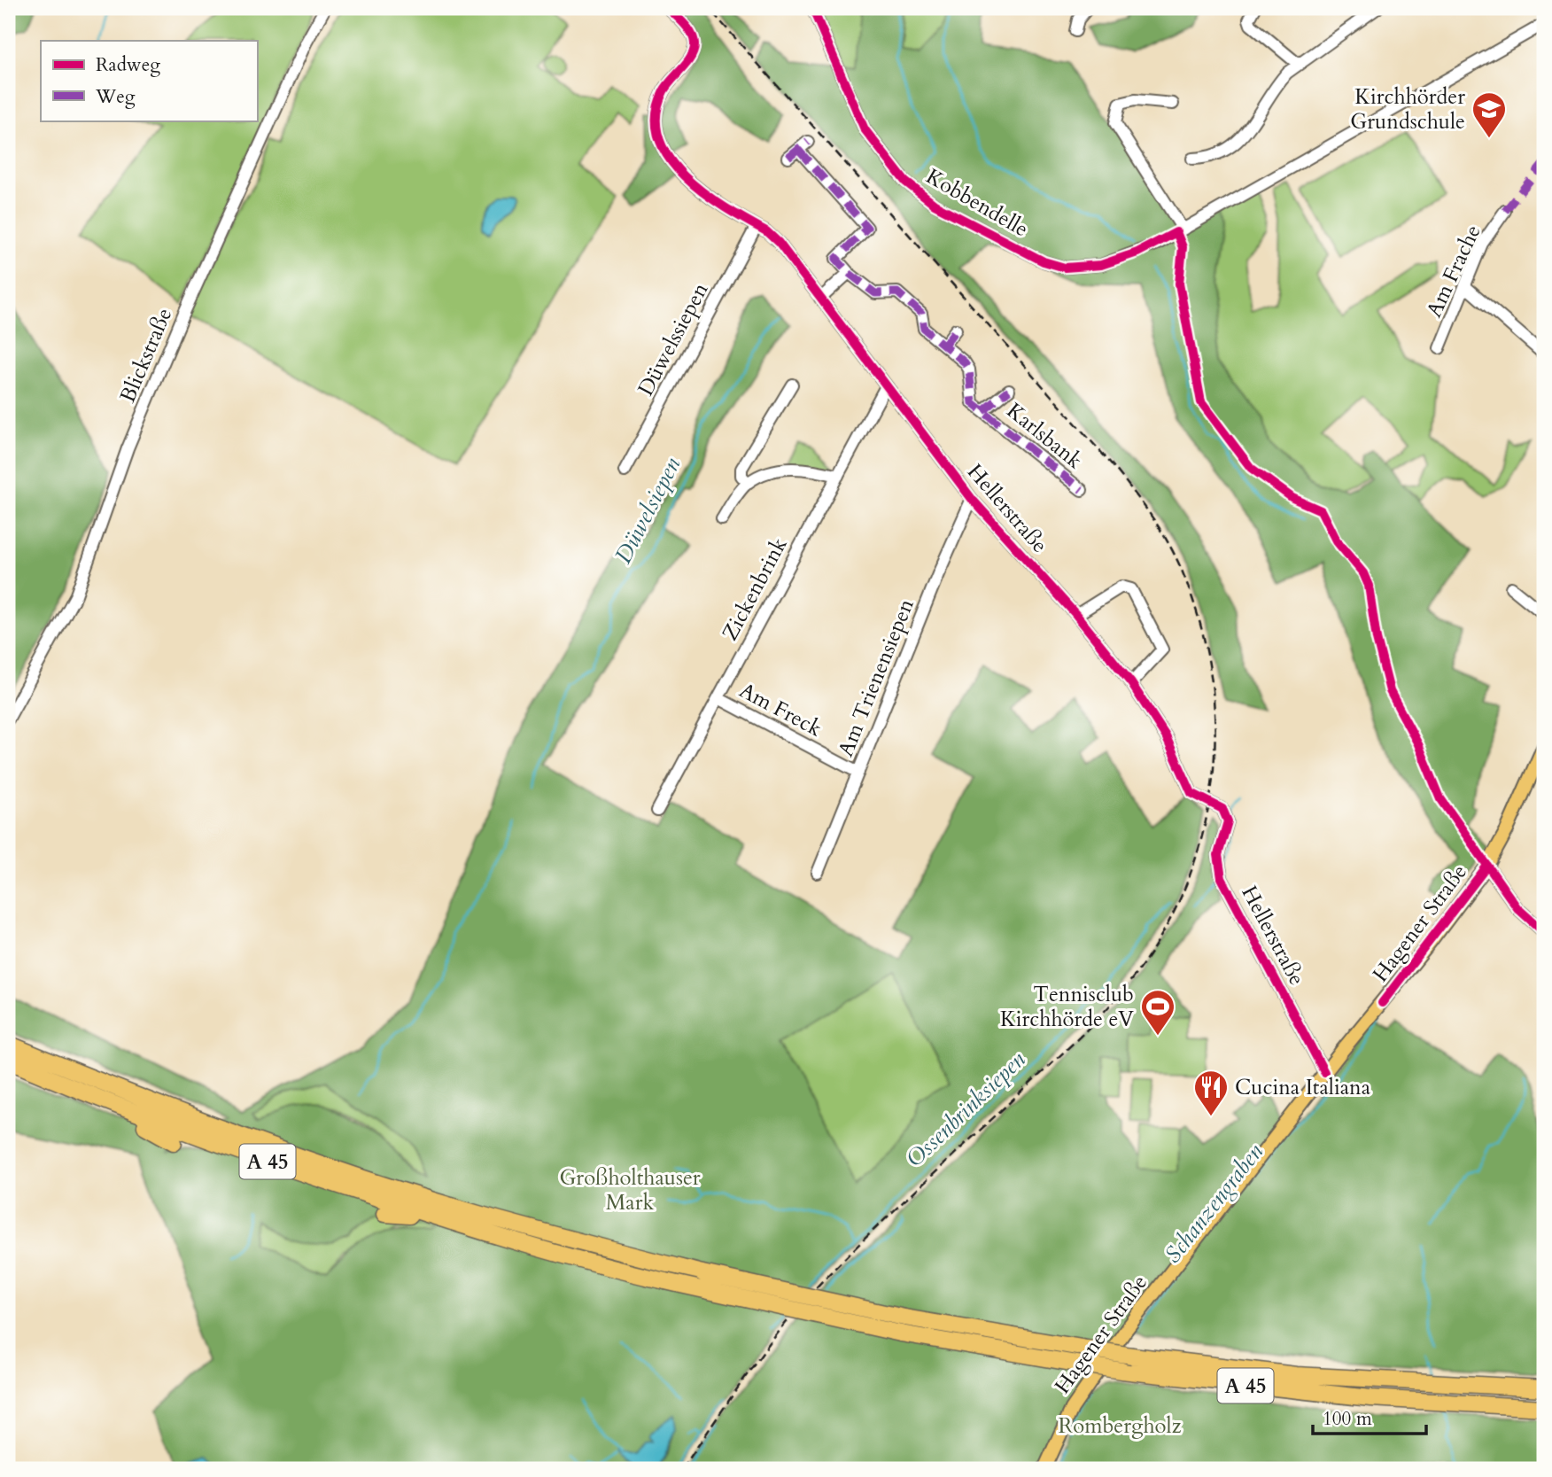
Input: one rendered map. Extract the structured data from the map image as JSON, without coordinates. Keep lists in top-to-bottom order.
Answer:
{
  "streets": {
    "highway": ["A 45"],
    "main road": ["Hagener Straße"],
    "street": [
      "Kobbendelle",
      "Am Frache",
      "Düwelssiepen",
      "Blickstraße",
      "Karlsbank",
      "Hellerstraße",
      "Zickenbrink",
      "Am Trienensiepen",
      "Am Freck"
    ]
  },
  "crossings": [
    ["Düwelssiepen", "Hellerstraße"],
    ["Hellerstraße", "Zickenbrink"],
    ["Hellerstraße", "Am Trienensiepen"],
    ["Hellerstraße", "Hagener Straße"],
    ["Zickenbrink", "Am Freck"],
    ["Am Trienensiepen", "Am Freck"]
  ],
  "water": ["Düwelsiepen", "Ossenbrinksiepen", "Schanzengraben"],
  "parks": ["Großholthauser Mark", "Rombergholz"],
  "places": {
    "school or university": ["Kirchhörder Grundschule"],
    "sports": ["Tennisclub Kirchhörde eV"],
    "restaurant": ["Cucina Italiana"]
  },
  "legend": ["Radweg", "Weg"],
  "scale_bar": "100 m"
}
